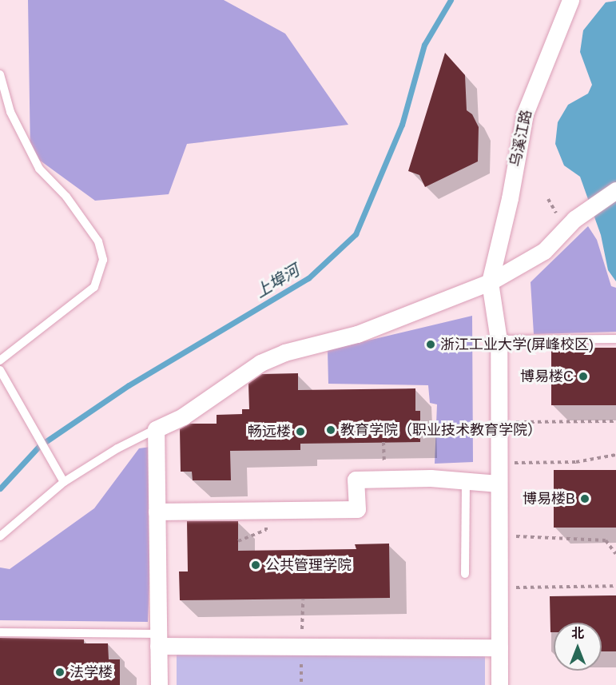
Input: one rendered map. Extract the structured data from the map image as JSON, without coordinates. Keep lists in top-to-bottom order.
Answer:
{
  "streets": {
    "street": ["乌溪江路"]
  },
  "water": ["上埠河"],
  "places": [
    "浙江工业大学(屏峰校区)",
    "博易楼C",
    "教育学院（职业技术教育学院）",
    "畅远楼",
    "博易楼B",
    "公共管理学院",
    "法学楼"
  ],
  "north": "top"
}
